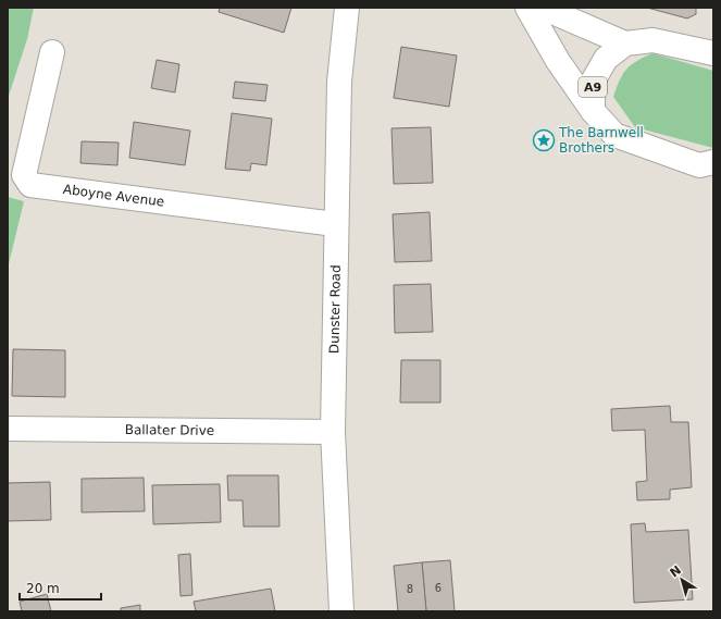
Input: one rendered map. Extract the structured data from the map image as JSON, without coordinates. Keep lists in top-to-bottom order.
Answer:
{
  "streets": {
    "street": [
      "A9",
      "Aboyne Avenue",
      "Dunster Road",
      "Ballater Drive"
    ]
  },
  "crossings": [
    ["Aboyne Avenue", "Dunster Road"],
    ["Dunster Road", "Ballater Drive"]
  ],
  "places": {
    "place": ["The Barnwell Brothers"]
  },
  "house_numbers": ["6", "8"],
  "scale_bar": "20 m",
  "north": "top left"
}
